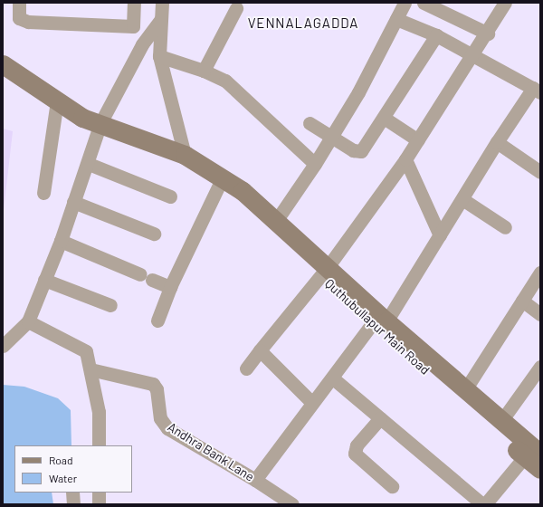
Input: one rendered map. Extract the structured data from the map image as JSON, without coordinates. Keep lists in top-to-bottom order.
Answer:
{
  "streets": {
    "main road": ["Quthubullapur Main Road"],
    "street": ["Andhra Bank Lane"]
  },
  "districts": ["VENNALAGADDA"],
  "legend": ["Road", "Water"]
}
